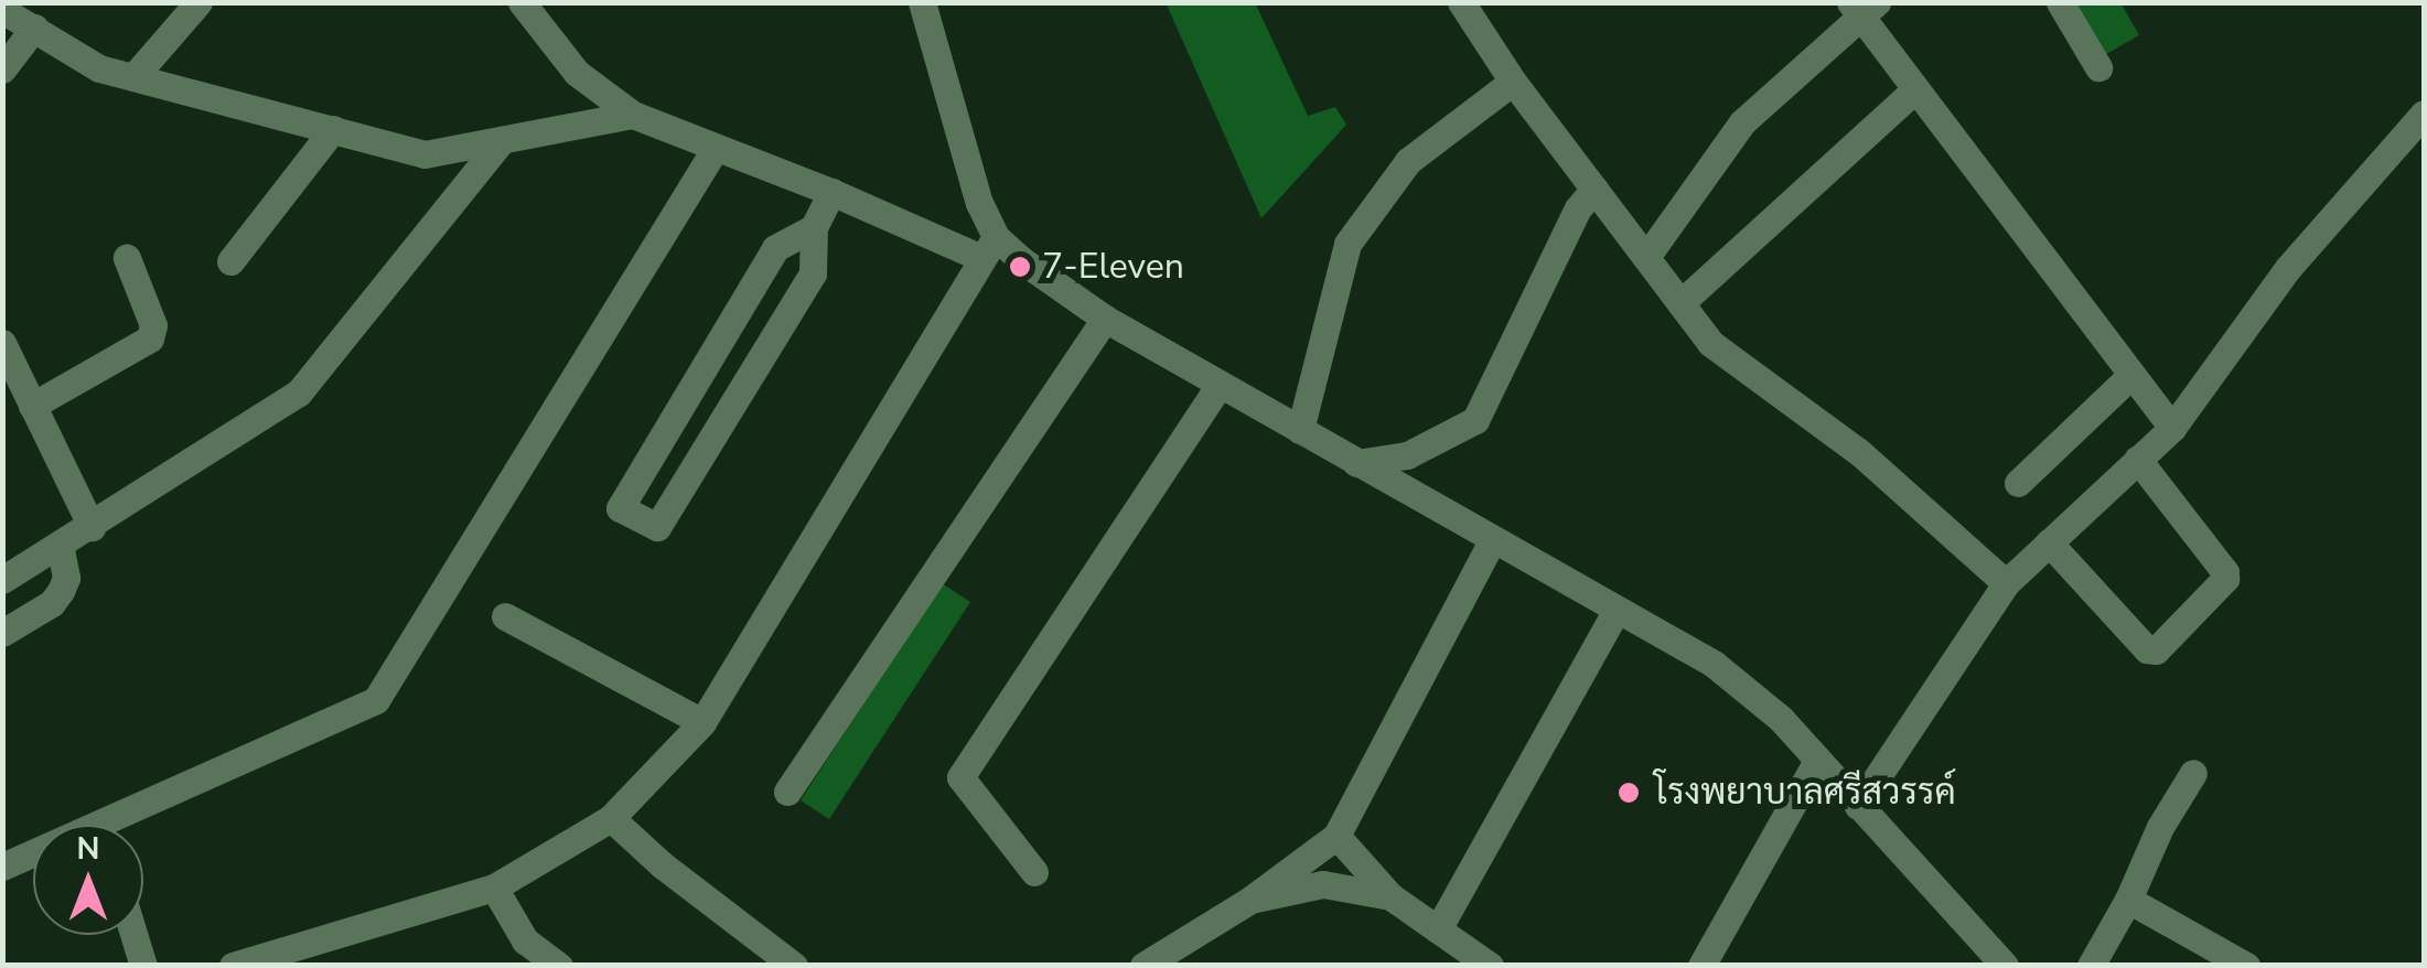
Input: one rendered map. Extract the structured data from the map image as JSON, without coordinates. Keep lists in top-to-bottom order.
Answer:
{
  "places": ["7-Eleven", "โรงพยาบาลศรีสวรรค์"],
  "north": "top"
}
